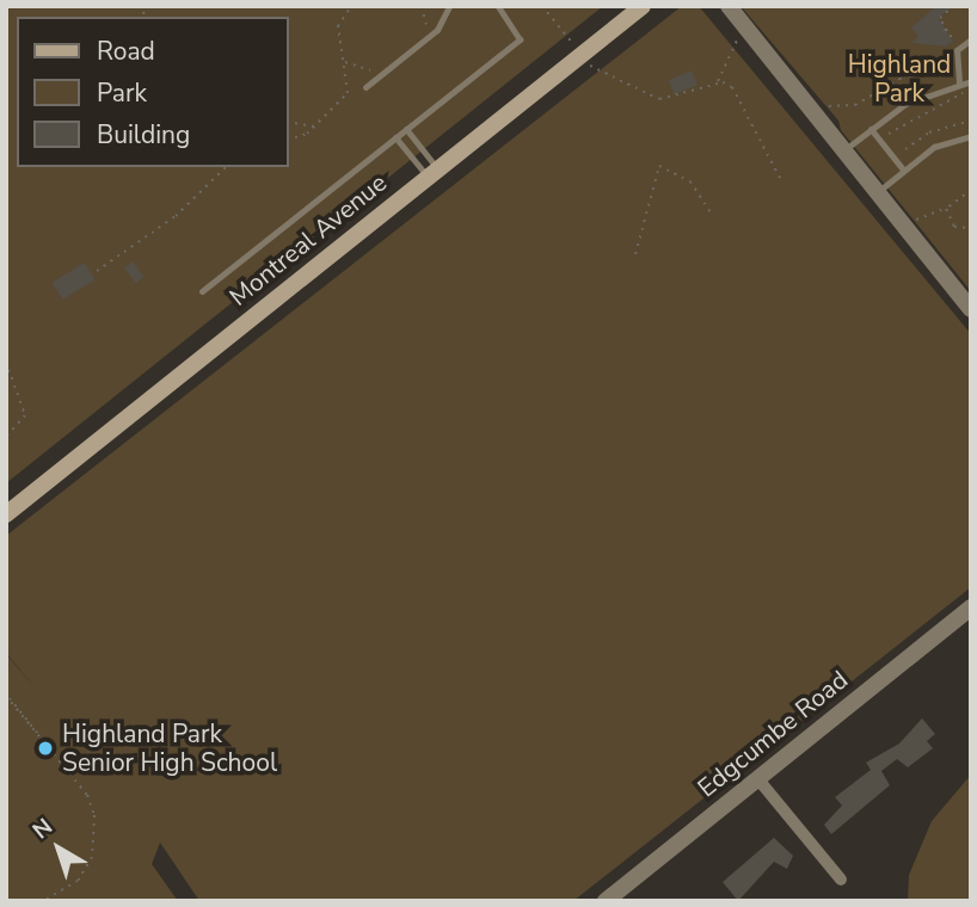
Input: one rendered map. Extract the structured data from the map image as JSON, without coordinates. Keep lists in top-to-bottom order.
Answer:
{
  "streets": {
    "main road": ["Montreal Avenue"],
    "street": ["Edgcumbe Road"]
  },
  "parks": ["Highland Park"],
  "places": ["Highland Park Senior High School"],
  "legend": ["Road", "Park", "Building"],
  "north": "top left"
}
